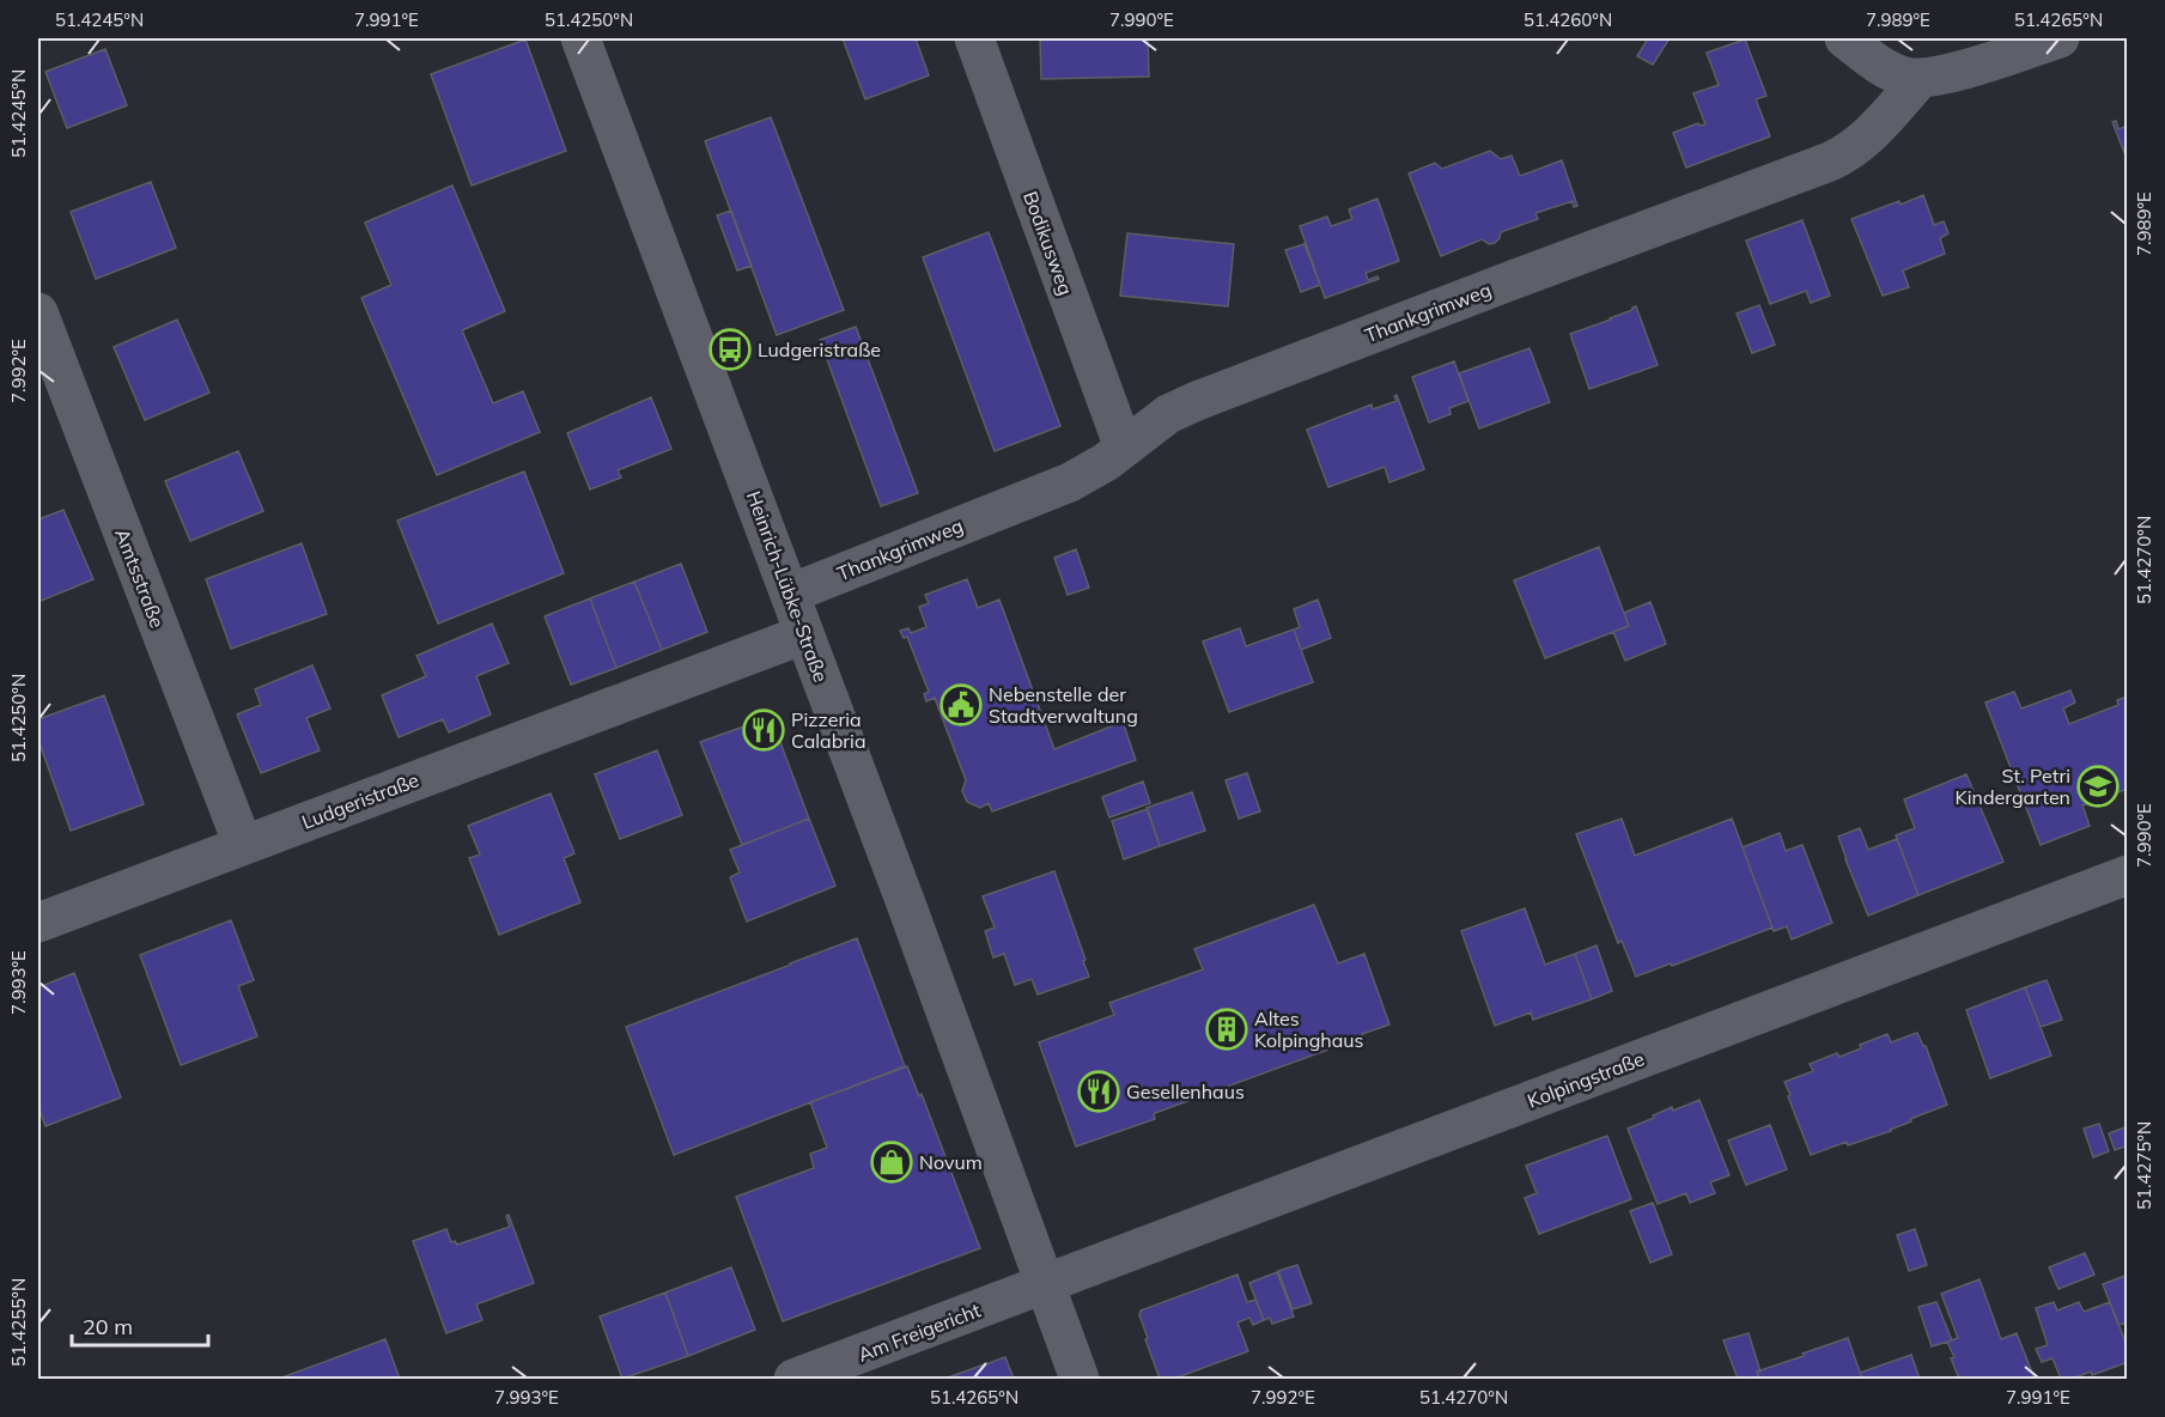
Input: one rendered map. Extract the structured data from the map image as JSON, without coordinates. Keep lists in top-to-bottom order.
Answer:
{
  "streets": {
    "street": [
      "Bodikusweg",
      "Thankgrimweg",
      "Amtsstraße",
      "Heinrich-Lübke-Straße",
      "Ludgeristraße",
      "Kolpingstraße",
      "Am Freigericht"
    ]
  },
  "crossings": [
    ["Bodikusweg", "Thankgrimweg"],
    ["Thankgrimweg", "Heinrich-Lübke-Straße"],
    ["Amtsstraße", "Ludgeristraße"],
    ["Heinrich-Lübke-Straße", "Ludgeristraße"],
    ["Heinrich-Lübke-Straße", "Kolpingstraße"],
    ["Heinrich-Lübke-Straße", "Am Freigericht"],
    ["Kolpingstraße", "Am Freigericht"]
  ],
  "places": {
    "bus stop": ["Ludgeristraße"],
    "public building": ["Nebenstelle der Stadtverwaltung"],
    "restaurant": ["Pizzeria Calabria", "Gesellenhaus"],
    "school or university": ["St. Petri Kindergarten"],
    "building": ["Altes Kolpinghaus"],
    "shop": ["Novum"]
  },
  "scale_bar": "20 m",
  "coordinates": [
    "51.4245°N",
    "7.991°E",
    "51.4250°N",
    "7.990°E",
    "51.4260°N",
    "7.989°E",
    "51.4265°N",
    "7.992°E",
    "51.4270°N",
    "7.993°E",
    "51.4275°N",
    "51.4255°N"
  ]
}
